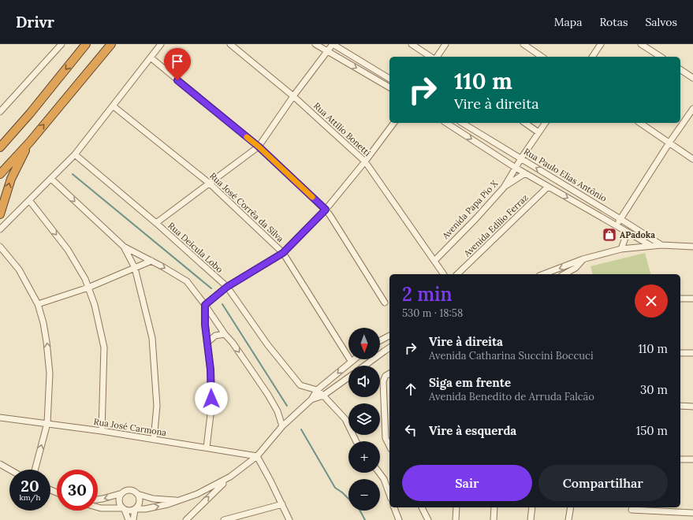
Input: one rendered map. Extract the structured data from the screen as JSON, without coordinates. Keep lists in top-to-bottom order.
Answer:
{
  "streets": {
    "street": [
      "Rua Attílio Bonetti",
      "Rua Paulo Elias Antônio",
      "Rua José Corrêa da Silva",
      "Avenida Papa Pio X",
      "Avenida Edílio Ferraz",
      "Rua Deicula Lobo",
      "Rua José Carmona"
    ]
  },
  "crossings": [
    ["Rua Attílio Bonetti", "Avenida Papa Pio X"],
    ["Rua Paulo Elias Antônio", "Avenida Papa Pio X"],
    ["Rua Paulo Elias Antônio", "Avenida Edílio Ferraz"]
  ],
  "places": {
    "shop": ["APadoka"]
  },
  "north": "bottom",
  "page": {
    "header": "Drivr",
    "nav": ["Mapa", "Rotas", "Salvos"],
    "turn": ["110 m", "Vire à direita"],
    "heading": ["2 min", "530 m · 18:58"],
    "map_buttons": ["+", "−"],
    "list": [
      {
        "name": "Vire à direita",
        "note": "Avenida Catharina Succini Boccuci",
        "value": "110 m"
      },
      {
        "name": "Siga em frente",
        "note": "Avenida Benedito de Arruda Falcão",
        "value": "30 m"
      },
      {
        "name": "Vire à esquerda",
        "value": "150 m"
      }
    ],
    "buttons": ["Sair", "Compartilhar"],
    "speed": "20 km/h",
    "limit": "30"
  }
}
